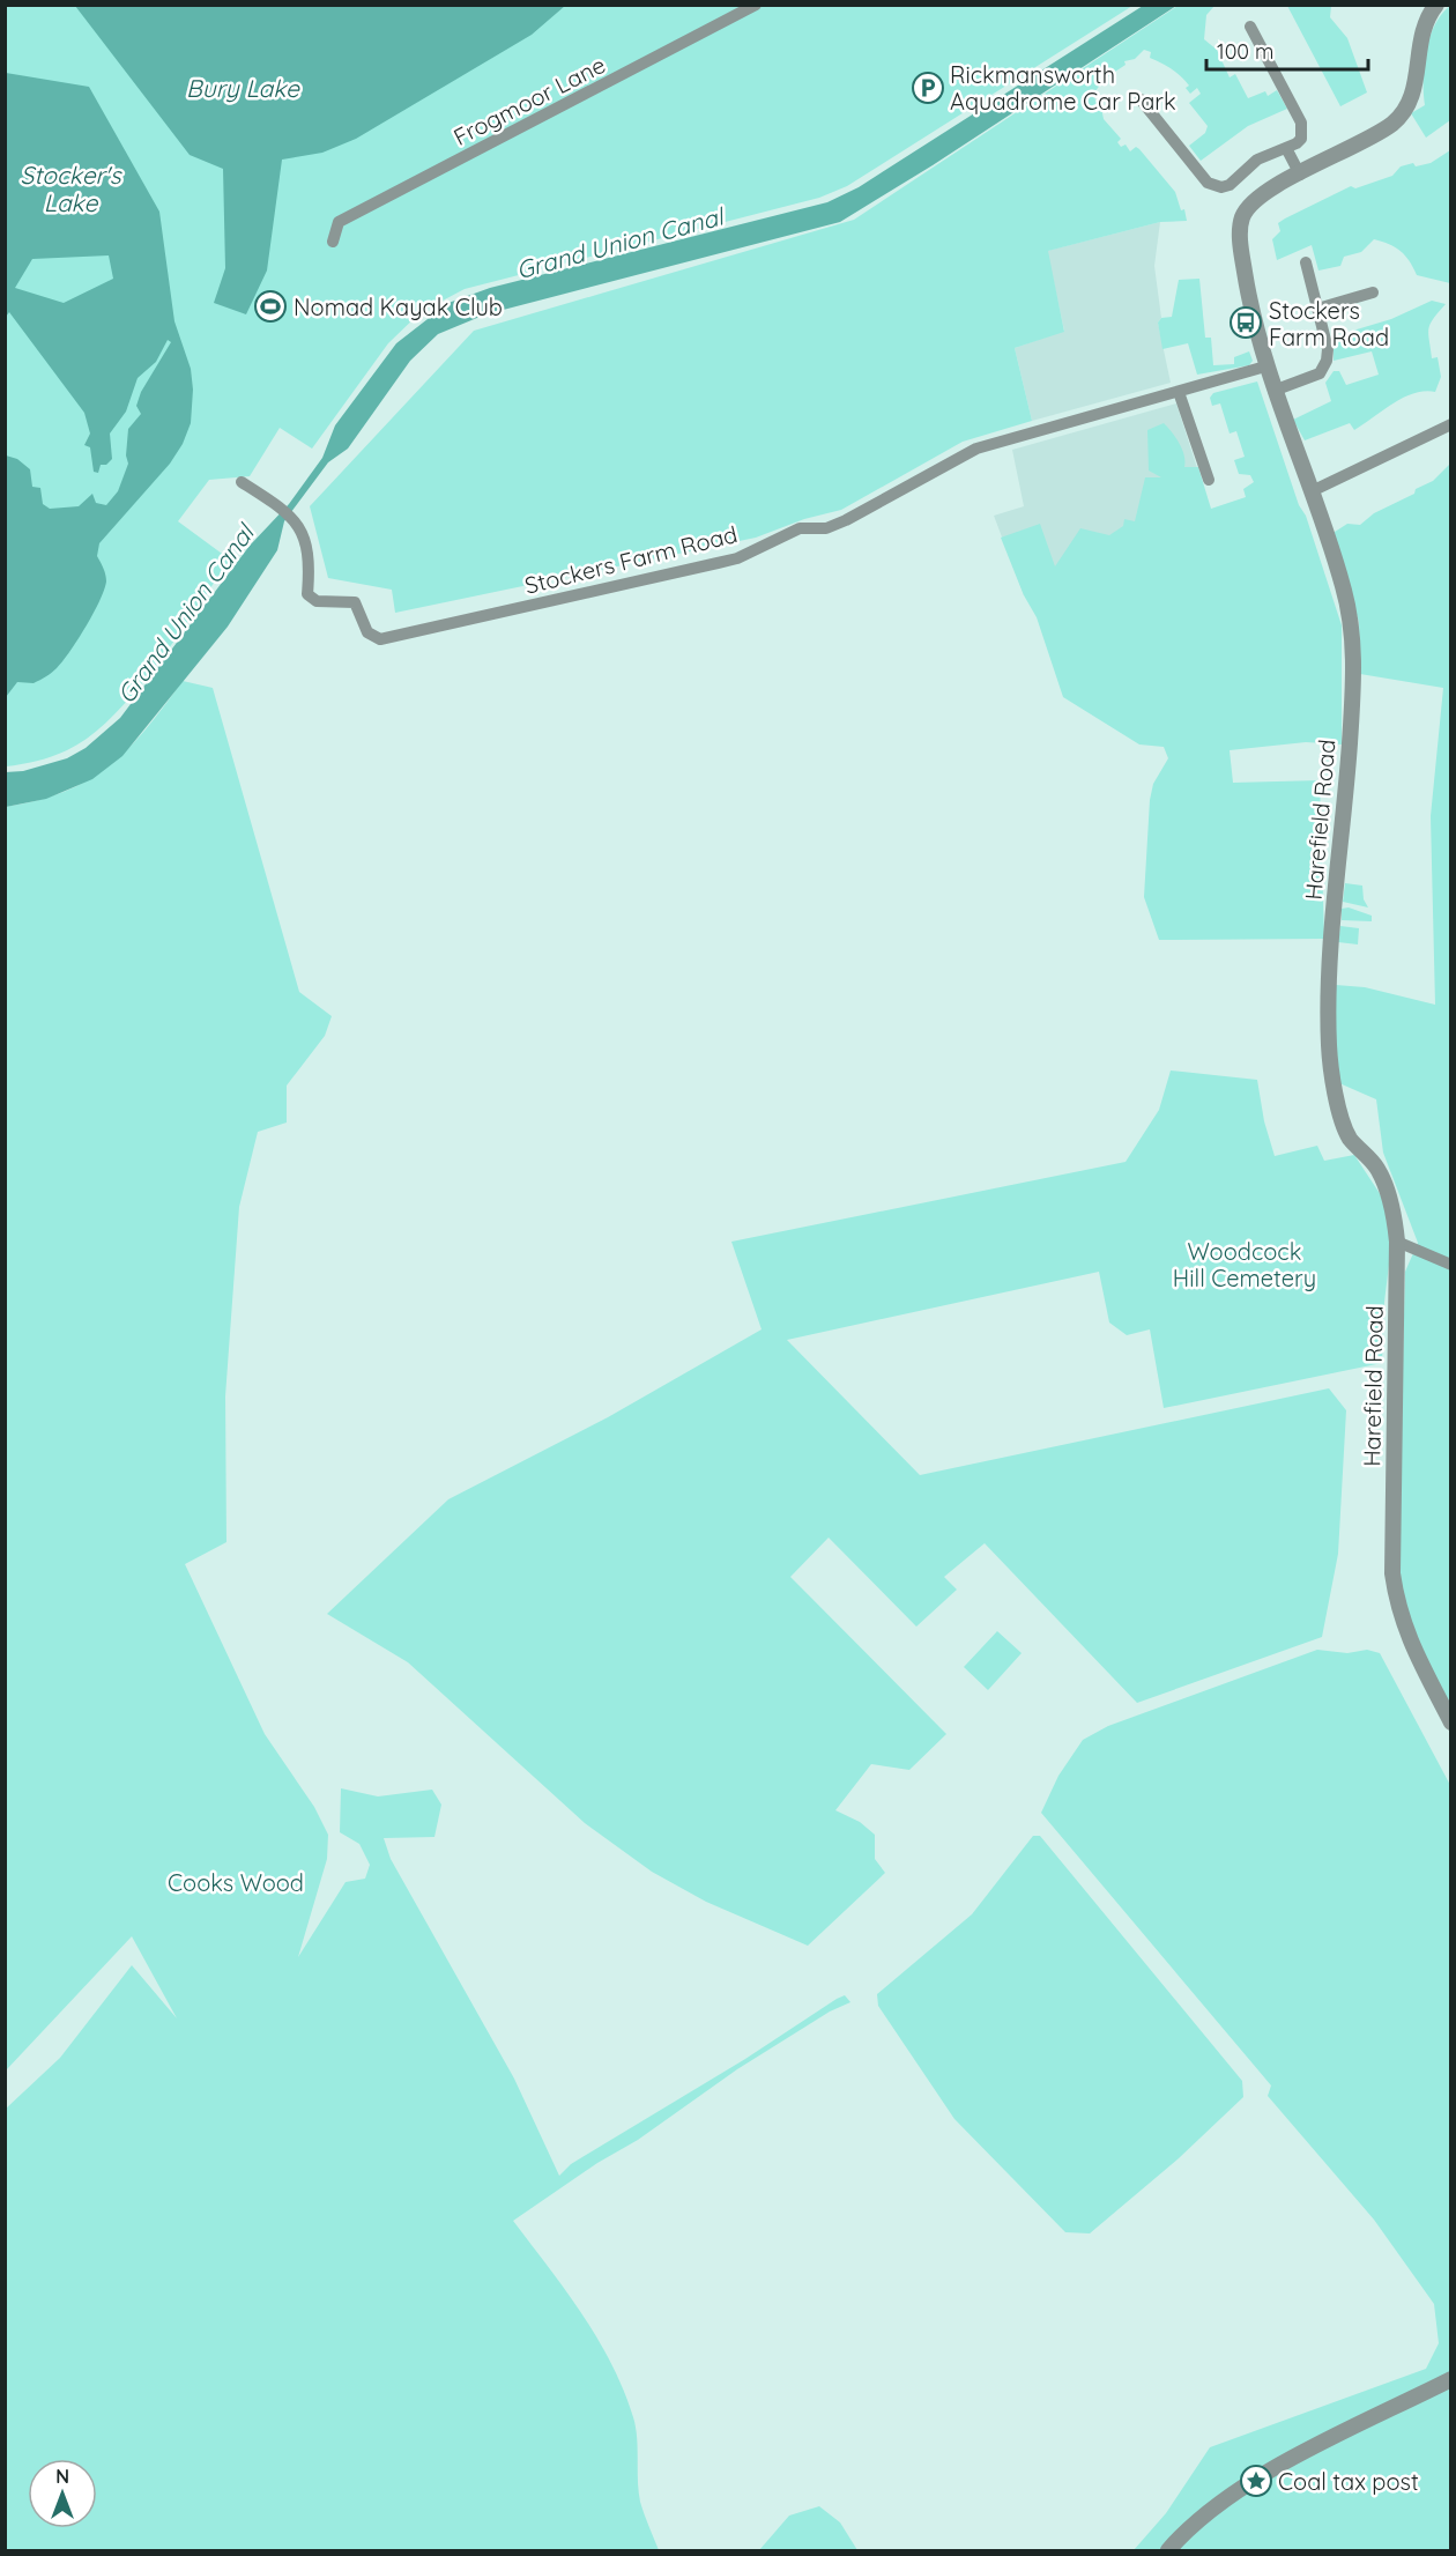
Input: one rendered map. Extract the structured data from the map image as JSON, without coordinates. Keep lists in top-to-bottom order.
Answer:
{
  "streets": {
    "street": ["Frogmoor Lane", "Stockers Farm Road", "Harefield Road"]
  },
  "crossings": [
    ["Stockers Farm Road", "Harefield Road"]
  ],
  "water": ["Bury Lake", "Stocker's Lake", "Grand Union Canal"],
  "parks": ["Woodcock Hill Cemetery", "Cooks Wood"],
  "places": {
    "parking": ["Rickmansworth Aquadrome Car Park"],
    "sports": ["Nomad Kayak Club"],
    "bus stop": ["Stockers Farm Road"],
    "place": ["Coal tax post"]
  },
  "scale_bar": "100 m",
  "north": "top"
}
